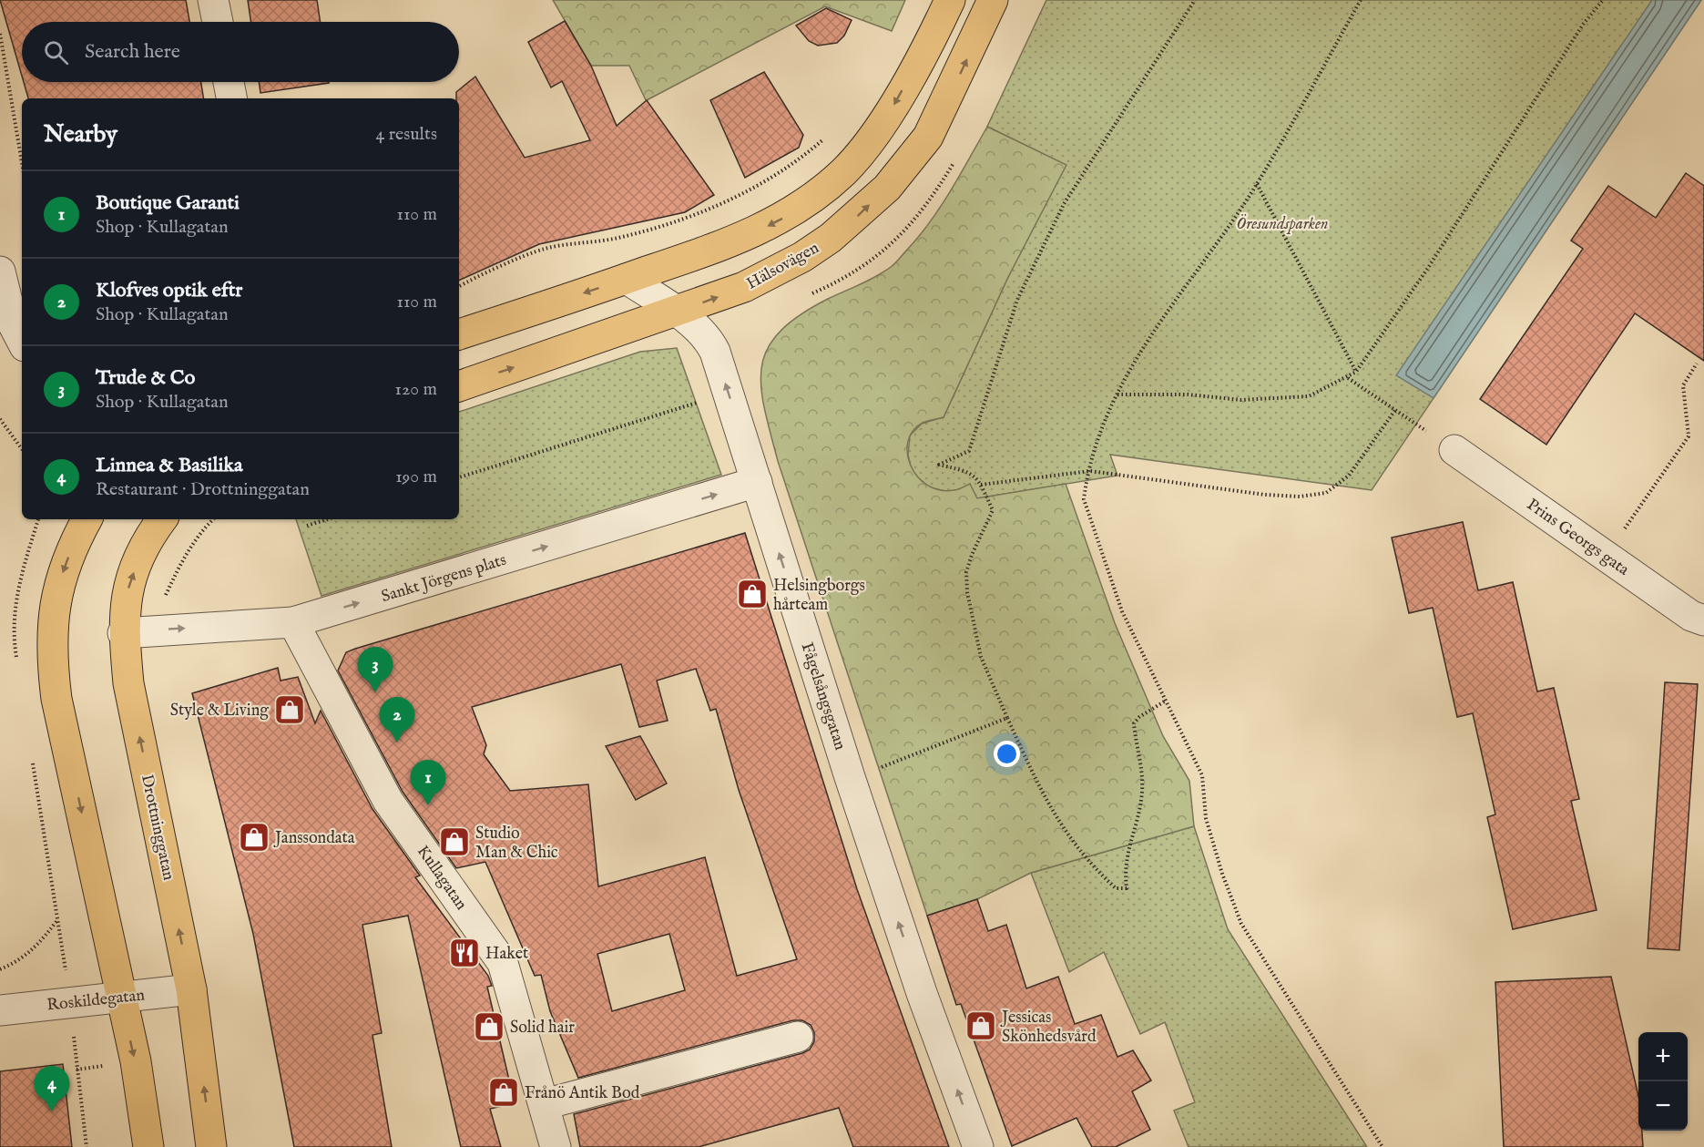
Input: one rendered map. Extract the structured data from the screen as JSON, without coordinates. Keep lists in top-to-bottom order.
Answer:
{
  "streets": {
    "main road": ["Hälsovägen", "Drottninggatan"],
    "street": [
      "Prins Georgs gata",
      "Sankt Jörgens plats",
      "Fågelsångsgatan",
      "Kullagatan",
      "Roskildegatan"
    ]
  },
  "crossings": [
    ["Hälsovägen", "Fågelsångsgatan"],
    ["Sankt Jörgens plats", "Fågelsångsgatan"],
    ["Sankt Jörgens plats", "Drottninggatan"],
    ["Sankt Jörgens plats", "Kullagatan"],
    ["Drottninggatan", "Roskildegatan"]
  ],
  "one_way": ["Sankt Jörgens plats", "Fågelsångsgatan"],
  "parks": ["Öresundsparken"],
  "places": {
    "shop": [
      "Helsingborgs hårteam",
      "Style & Living",
      "Janssondata",
      "Studio Man & Chic",
      "Jessicas Skönhedsvård",
      "Solid hair",
      "Frånö Antik Bod"
    ],
    "restaurant": ["Haket"]
  },
  "page": {
    "search": "Search here",
    "heading": ["Nearby", "4 results"],
    "list": [
      {
        "mark": "1",
        "name": "Boutique Garanti",
        "note": "Shop · Kullagatan",
        "value": "110 m"
      },
      {
        "mark": "2",
        "name": "Klofves optik eftr",
        "note": "Shop · Kullagatan",
        "value": "110 m"
      },
      {
        "mark": "3",
        "name": "Trude & Co",
        "note": "Shop · Kullagatan",
        "value": "120 m"
      },
      {
        "mark": "4",
        "name": "Linnea & Basilika",
        "note": "Restaurant · Drottninggatan",
        "value": "190 m"
      }
    ],
    "pins": [
      "3",
      "2",
      "1",
      "4"
    ],
    "map_buttons": ["+", "−"]
  }
}
